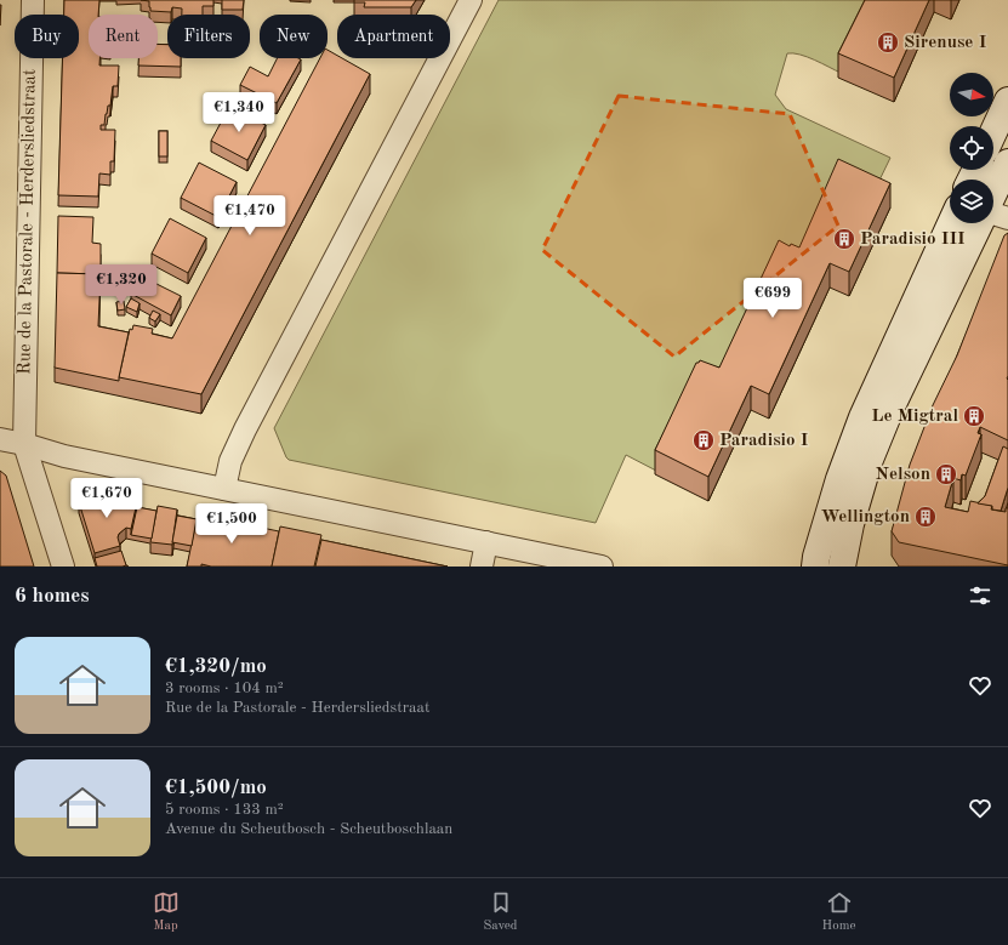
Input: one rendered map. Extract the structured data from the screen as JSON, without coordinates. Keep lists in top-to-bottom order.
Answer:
{
  "streets": {
    "street": ["Rue de la Pastorale - Herdersliedstraat"]
  },
  "places": {
    "building": [
      "Sirenuse I",
      "Paradisio III",
      "Le Migtral",
      "Paradisio I",
      "Nelson",
      "Wellington"
    ]
  },
  "north": "right",
  "page": {
    "chip": [
      "Buy",
      "Rent",
      "Filters",
      "New",
      "Apartment"
    ],
    "price": [
      "€1,340",
      "€1,470",
      "€1,320",
      "€699",
      "€1,670",
      "€1,500"
    ],
    "heading": "6 homes",
    "list": [
      {
        "name": "€1,320/mo",
        "note": "3 rooms · 104 m² · Rue de la Pastorale - Herdersliedstraat"
      },
      {
        "name": "€1,500/mo",
        "note": "5 rooms · 133 m² · Avenue du Scheutbosch - Scheutboschlaan"
      }
    ],
    "tabs": ["Map", "Saved", "Home"]
  }
}
